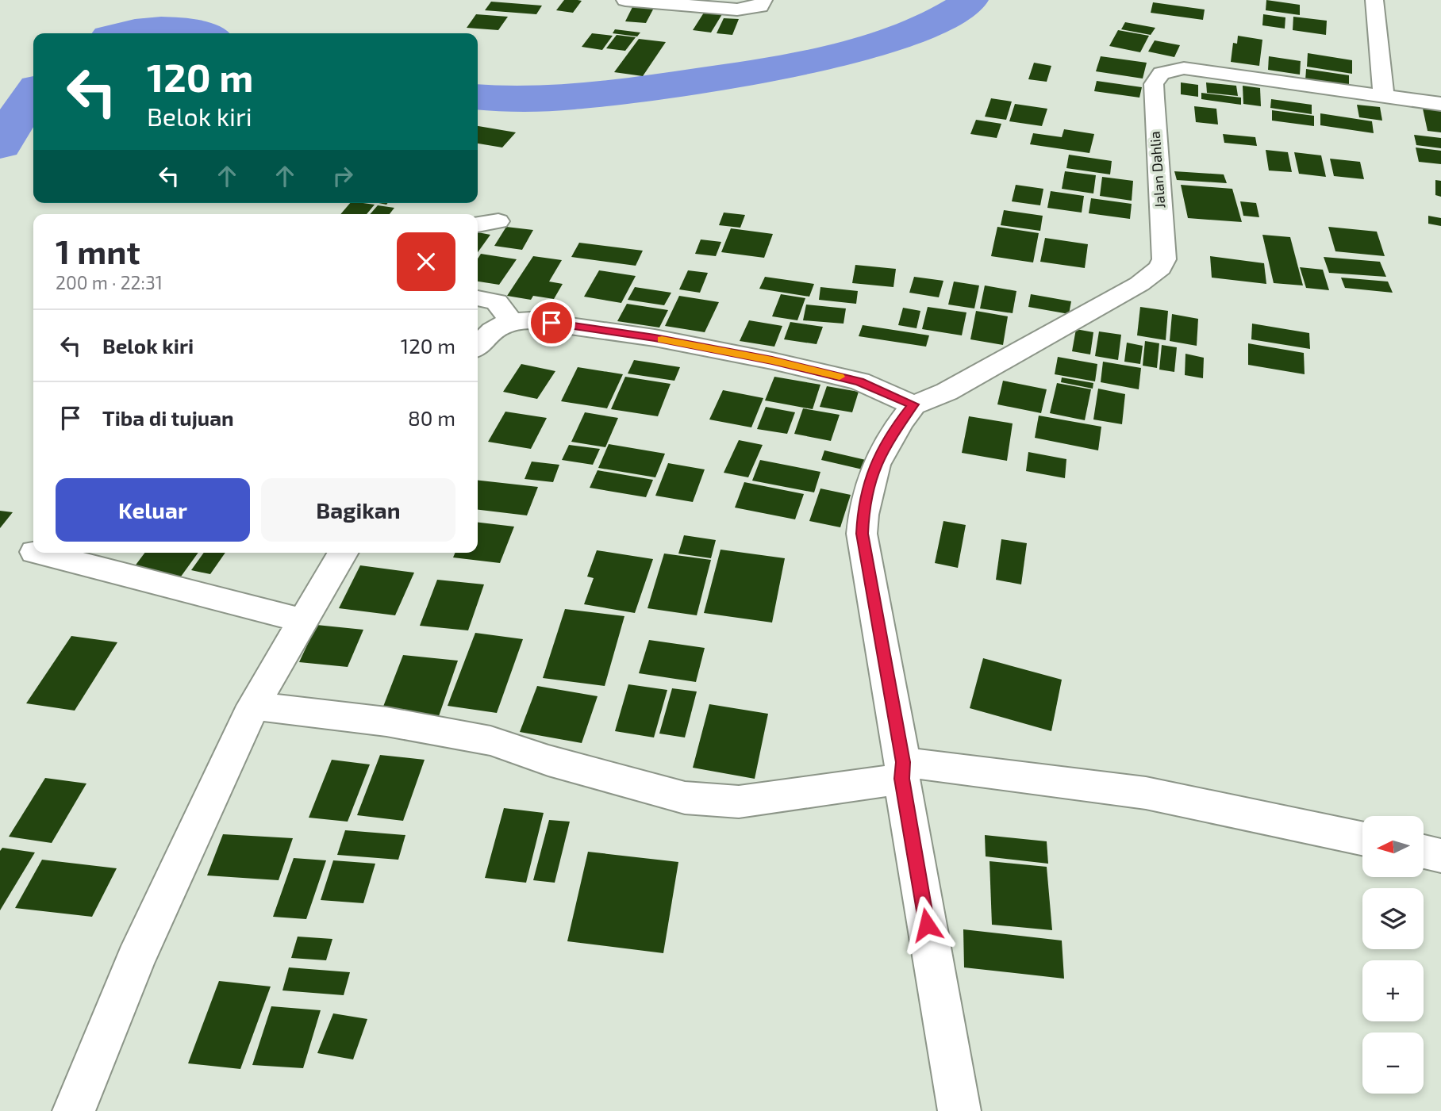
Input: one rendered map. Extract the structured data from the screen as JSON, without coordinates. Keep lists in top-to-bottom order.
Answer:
{
  "streets": {
    "street": ["Jalan Dahlia"]
  },
  "north": "left",
  "page": {
    "turn": ["120 m", "Belok kiri"],
    "heading": ["1 mnt", "200 m · 22:31"],
    "list": [
      {
        "name": "Belok kiri",
        "value": "120 m"
      },
      {
        "name": "Tiba di tujuan",
        "value": "80 m"
      }
    ],
    "buttons": ["Keluar", "Bagikan"],
    "map_buttons": ["+", "−"]
  }
}
